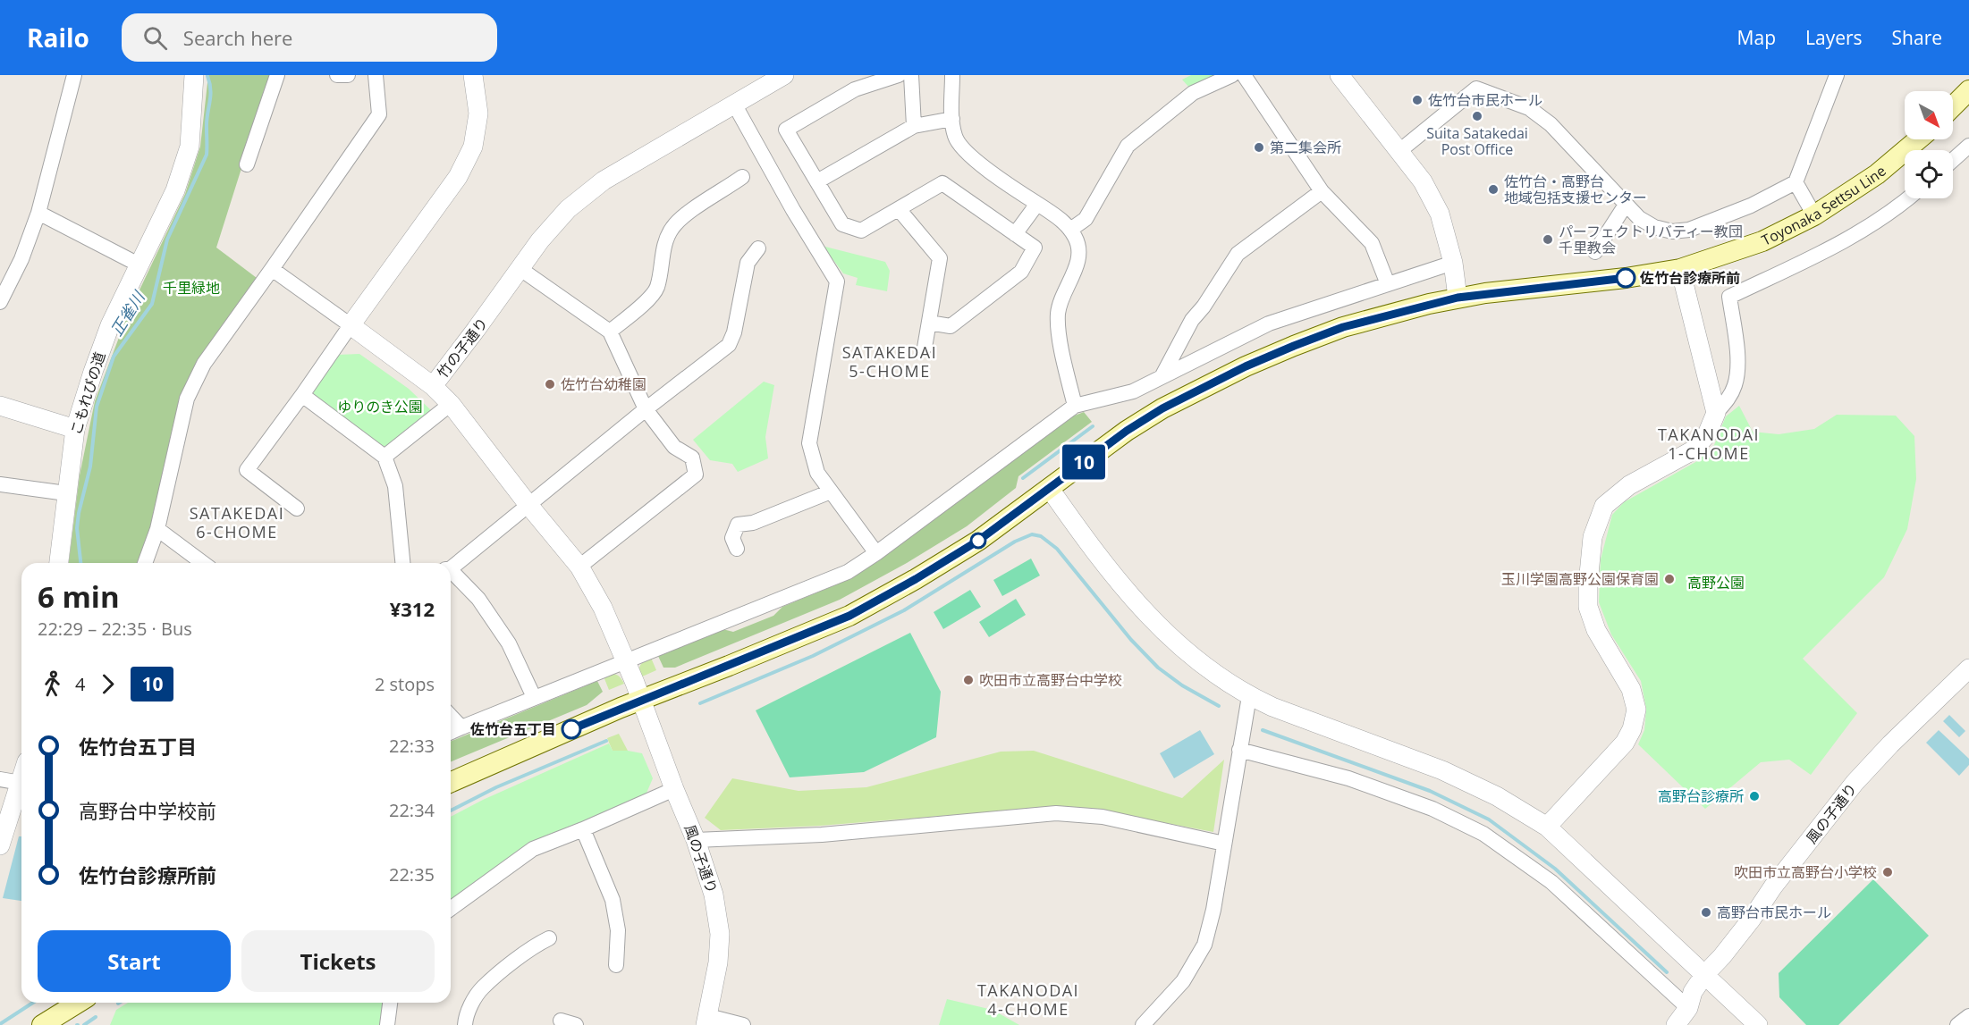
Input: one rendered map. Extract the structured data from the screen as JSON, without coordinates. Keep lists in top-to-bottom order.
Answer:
{
  "streets": {
    "main road": ["Toyonaka Settsu Line"],
    "street": ["竹の子通り", "こもれびの道", "風の子通り"]
  },
  "crossings": [
    ["Toyonaka Settsu Line", "竹の子通り"],
    ["Toyonaka Settsu Line", "風の子通り"],
    ["竹の子通り", "風の子通り"]
  ],
  "districts": [
    "SATAKEDAI 5-CHOME",
    "TAKANODAI 1-CHOME",
    "SATAKEDAI 6-CHOME",
    "TAKANODAI 4-CHOME"
  ],
  "water": ["正雀川"],
  "parks": ["千里緑地", "ゆりのき公園", "高野公園"],
  "places": [
    "佐竹台市民ホール",
    "Suita Satakedai Post Office",
    "第二集会所",
    "佐竹台・高野台 地域包括支援センター",
    "パーフェクトリバティー教団 千里教会",
    "佐竹台診療所前",
    "佐竹台幼稚園",
    "玉川学園高野公園保育園",
    "吹田市立高野台中学校",
    "佐竹台五丁目",
    "高野台診療所",
    "吹田市立高野台小学校",
    "高野台市民ホール"
  ],
  "lines": ["bus line 10"],
  "north": "bottom right",
  "page": {
    "header": "Railo",
    "search": "Search here",
    "nav": ["Map", "Layers", "Share"],
    "on_map": "10",
    "heading": ["6 min", "22:29 – 22:35 · Bus", "¥312"],
    "legs": ["4", "10", "2 stops"],
    "list": [
      {
        "name": "佐竹台五丁目",
        "value": "22:33"
      },
      {
        "name": "高野台中学校前",
        "value": "22:34"
      },
      {
        "name": "佐竹台診療所前",
        "value": "22:35"
      }
    ],
    "buttons": ["Start", "Tickets"]
  }
}
